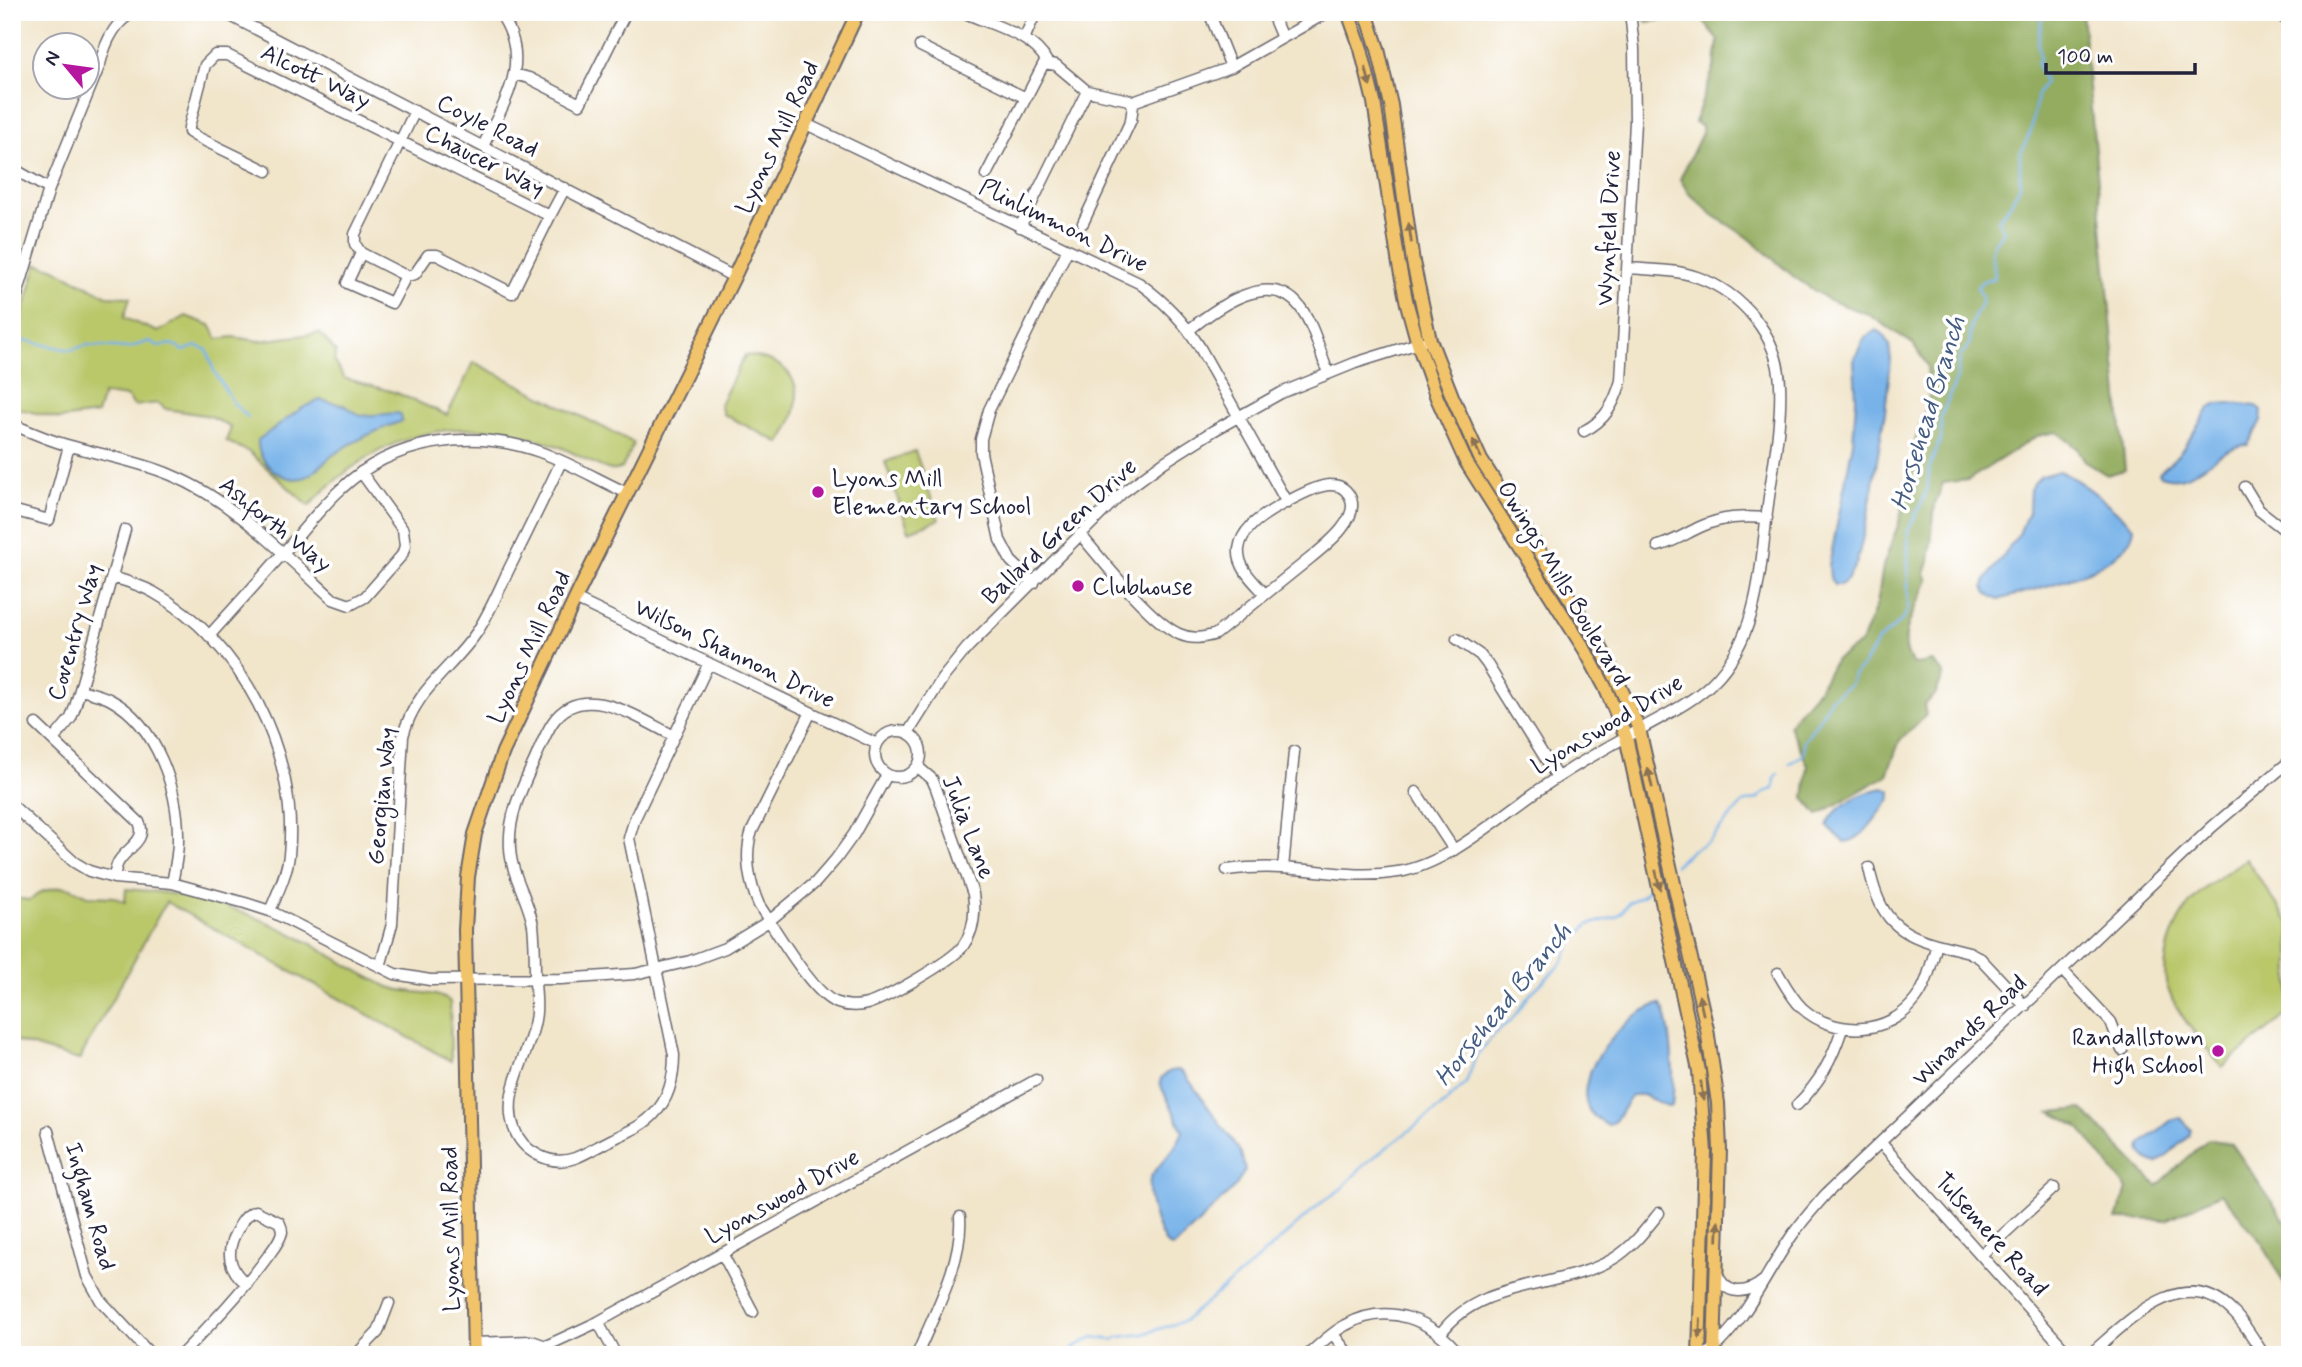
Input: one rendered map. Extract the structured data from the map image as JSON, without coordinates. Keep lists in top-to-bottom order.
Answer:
{
  "streets": {
    "main road": ["Lyons Mill Road", "Owings Mills Boulevard"],
    "street": [
      "Alcott Way",
      "Coyle Road",
      "Chaucer Way",
      "Plinlimmon Drive",
      "Wynfield Drive",
      "Ashforth Way",
      "Ballard Green Drive",
      "Coventry Way",
      "Wilson Shannon Drive",
      "Lyonswood Drive",
      "Georgian Way",
      "Julia Lane",
      "Winands Road",
      "Ingham Road",
      "Tulsemere Road"
    ]
  },
  "crossings": [
    ["Alcott Way", "Chaucer Way"],
    ["Coyle Road", "Lyons Mill Road"],
    ["Coyle Road", "Chaucer Way"],
    ["Lyons Mill Road", "Plinlimmon Drive"],
    ["Lyons Mill Road", "Wilson Shannon Drive"],
    ["Plinlimmon Drive", "Ballard Green Drive"],
    ["Wynfield Drive", "Lyonswood Drive"],
    ["Ballard Green Drive", "Owings Mills Boulevard"],
    ["Ballard Green Drive", "Wilson Shannon Drive"],
    ["Ballard Green Drive", "Julia Lane"],
    ["Owings Mills Boulevard", "Lyonswood Drive"],
    ["Owings Mills Boulevard", "Winands Road"],
    ["Wilson Shannon Drive", "Julia Lane"],
    ["Winands Road", "Tulsemere Road"]
  ],
  "water": ["Horsehead Branch"],
  "places": ["Lyons Mill Elementary School", "Clubhouse", "Randallstown High School"],
  "scale_bar": "100 m",
  "north": "top left"
}
